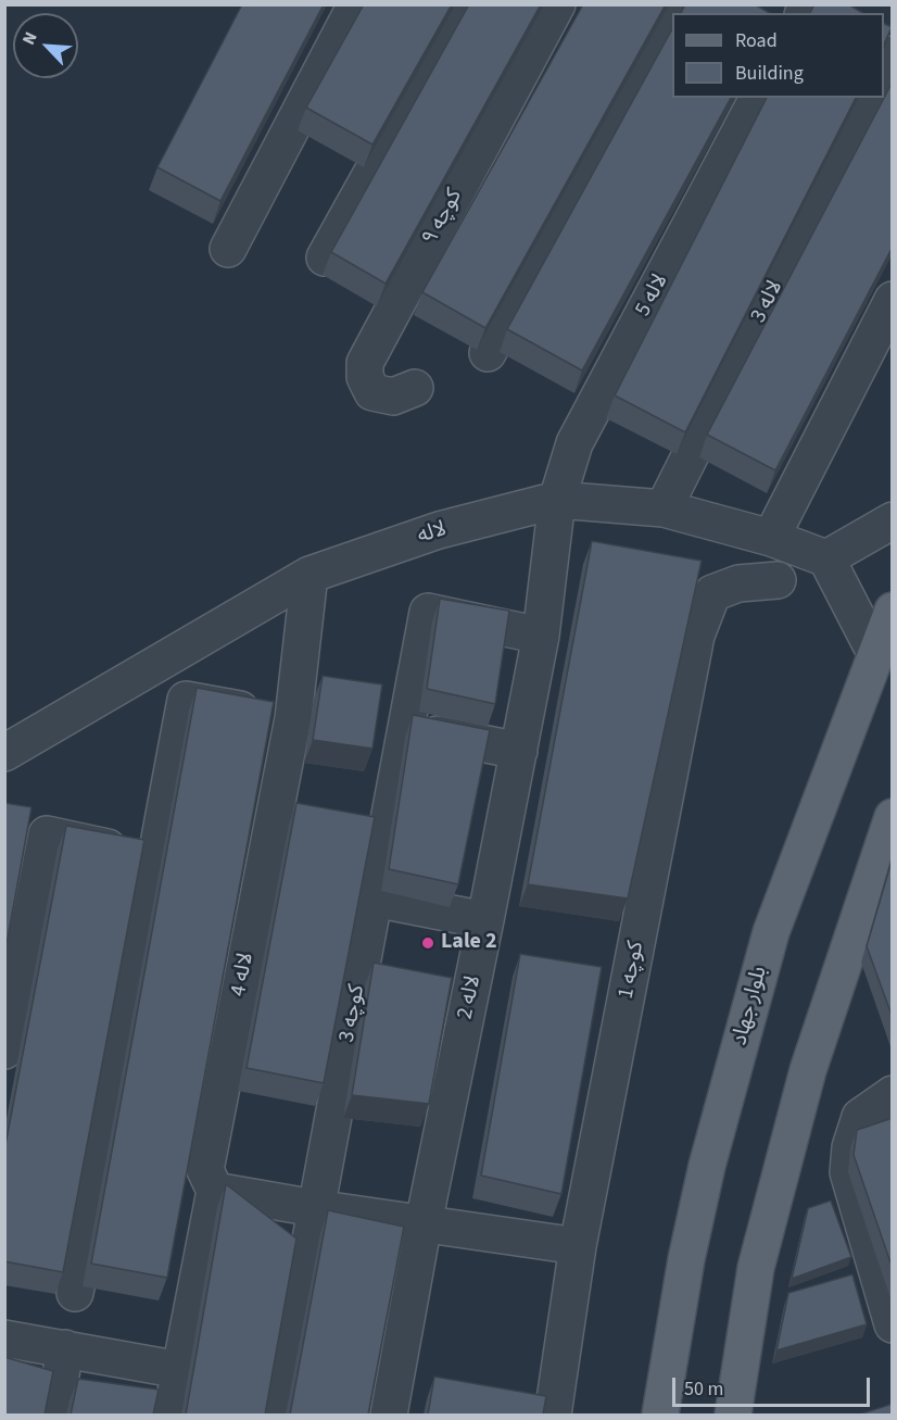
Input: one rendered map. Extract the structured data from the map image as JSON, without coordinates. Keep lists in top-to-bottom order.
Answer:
{
  "streets": {
    "main road": ["بلوار جهاد"],
    "street": [
      "کوچه ۹",
      "لاله 5",
      "لاله 3",
      "لاله",
      "کوچه 1",
      "لاله 4",
      "لاله 2",
      "کوچه 3"
    ]
  },
  "crossings": [
    ["لاله 5", "لاله"],
    ["لاله 5", "لاله 2"],
    ["لاله 3", "لاله"],
    ["لاله", "لاله 4"],
    ["لاله", "لاله 2"],
    ["لاله 2", "کوچه 3"]
  ],
  "places": ["Lale 2"],
  "legend": ["Road", "Building"],
  "scale_bar": "50 m",
  "north": "top left"
}
